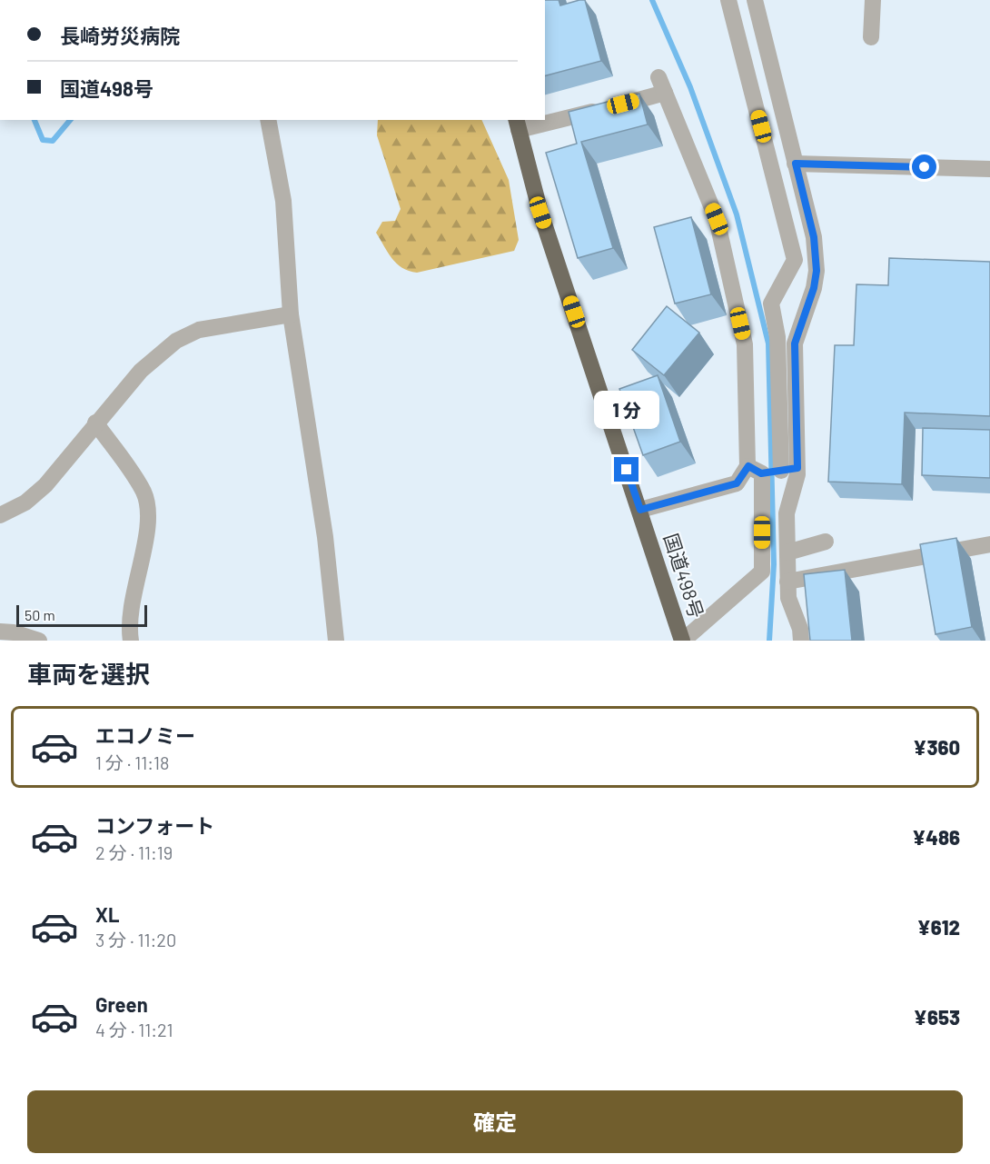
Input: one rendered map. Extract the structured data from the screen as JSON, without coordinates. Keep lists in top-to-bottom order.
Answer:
{
  "streets": {
    "highway": ["国道498号"]
  },
  "scale_bar": "50 m",
  "page": {
    "banner": ["長崎労災病院", "国道498号"],
    "bubble": "1 分",
    "scale": "50 m",
    "heading": "車両を選択",
    "list": [
      {
        "name": "エコノミー",
        "note": "1 分 · 11:18",
        "value": "¥360"
      },
      {
        "name": "コンフォート",
        "note": "2 分 · 11:19",
        "value": "¥486"
      },
      {
        "name": "XL",
        "note": "3 分 · 11:20",
        "value": "¥612"
      },
      {
        "name": "Green",
        "note": "4 分 · 11:21",
        "value": "¥653"
      }
    ],
    "buttons": "確定"
  }
}
